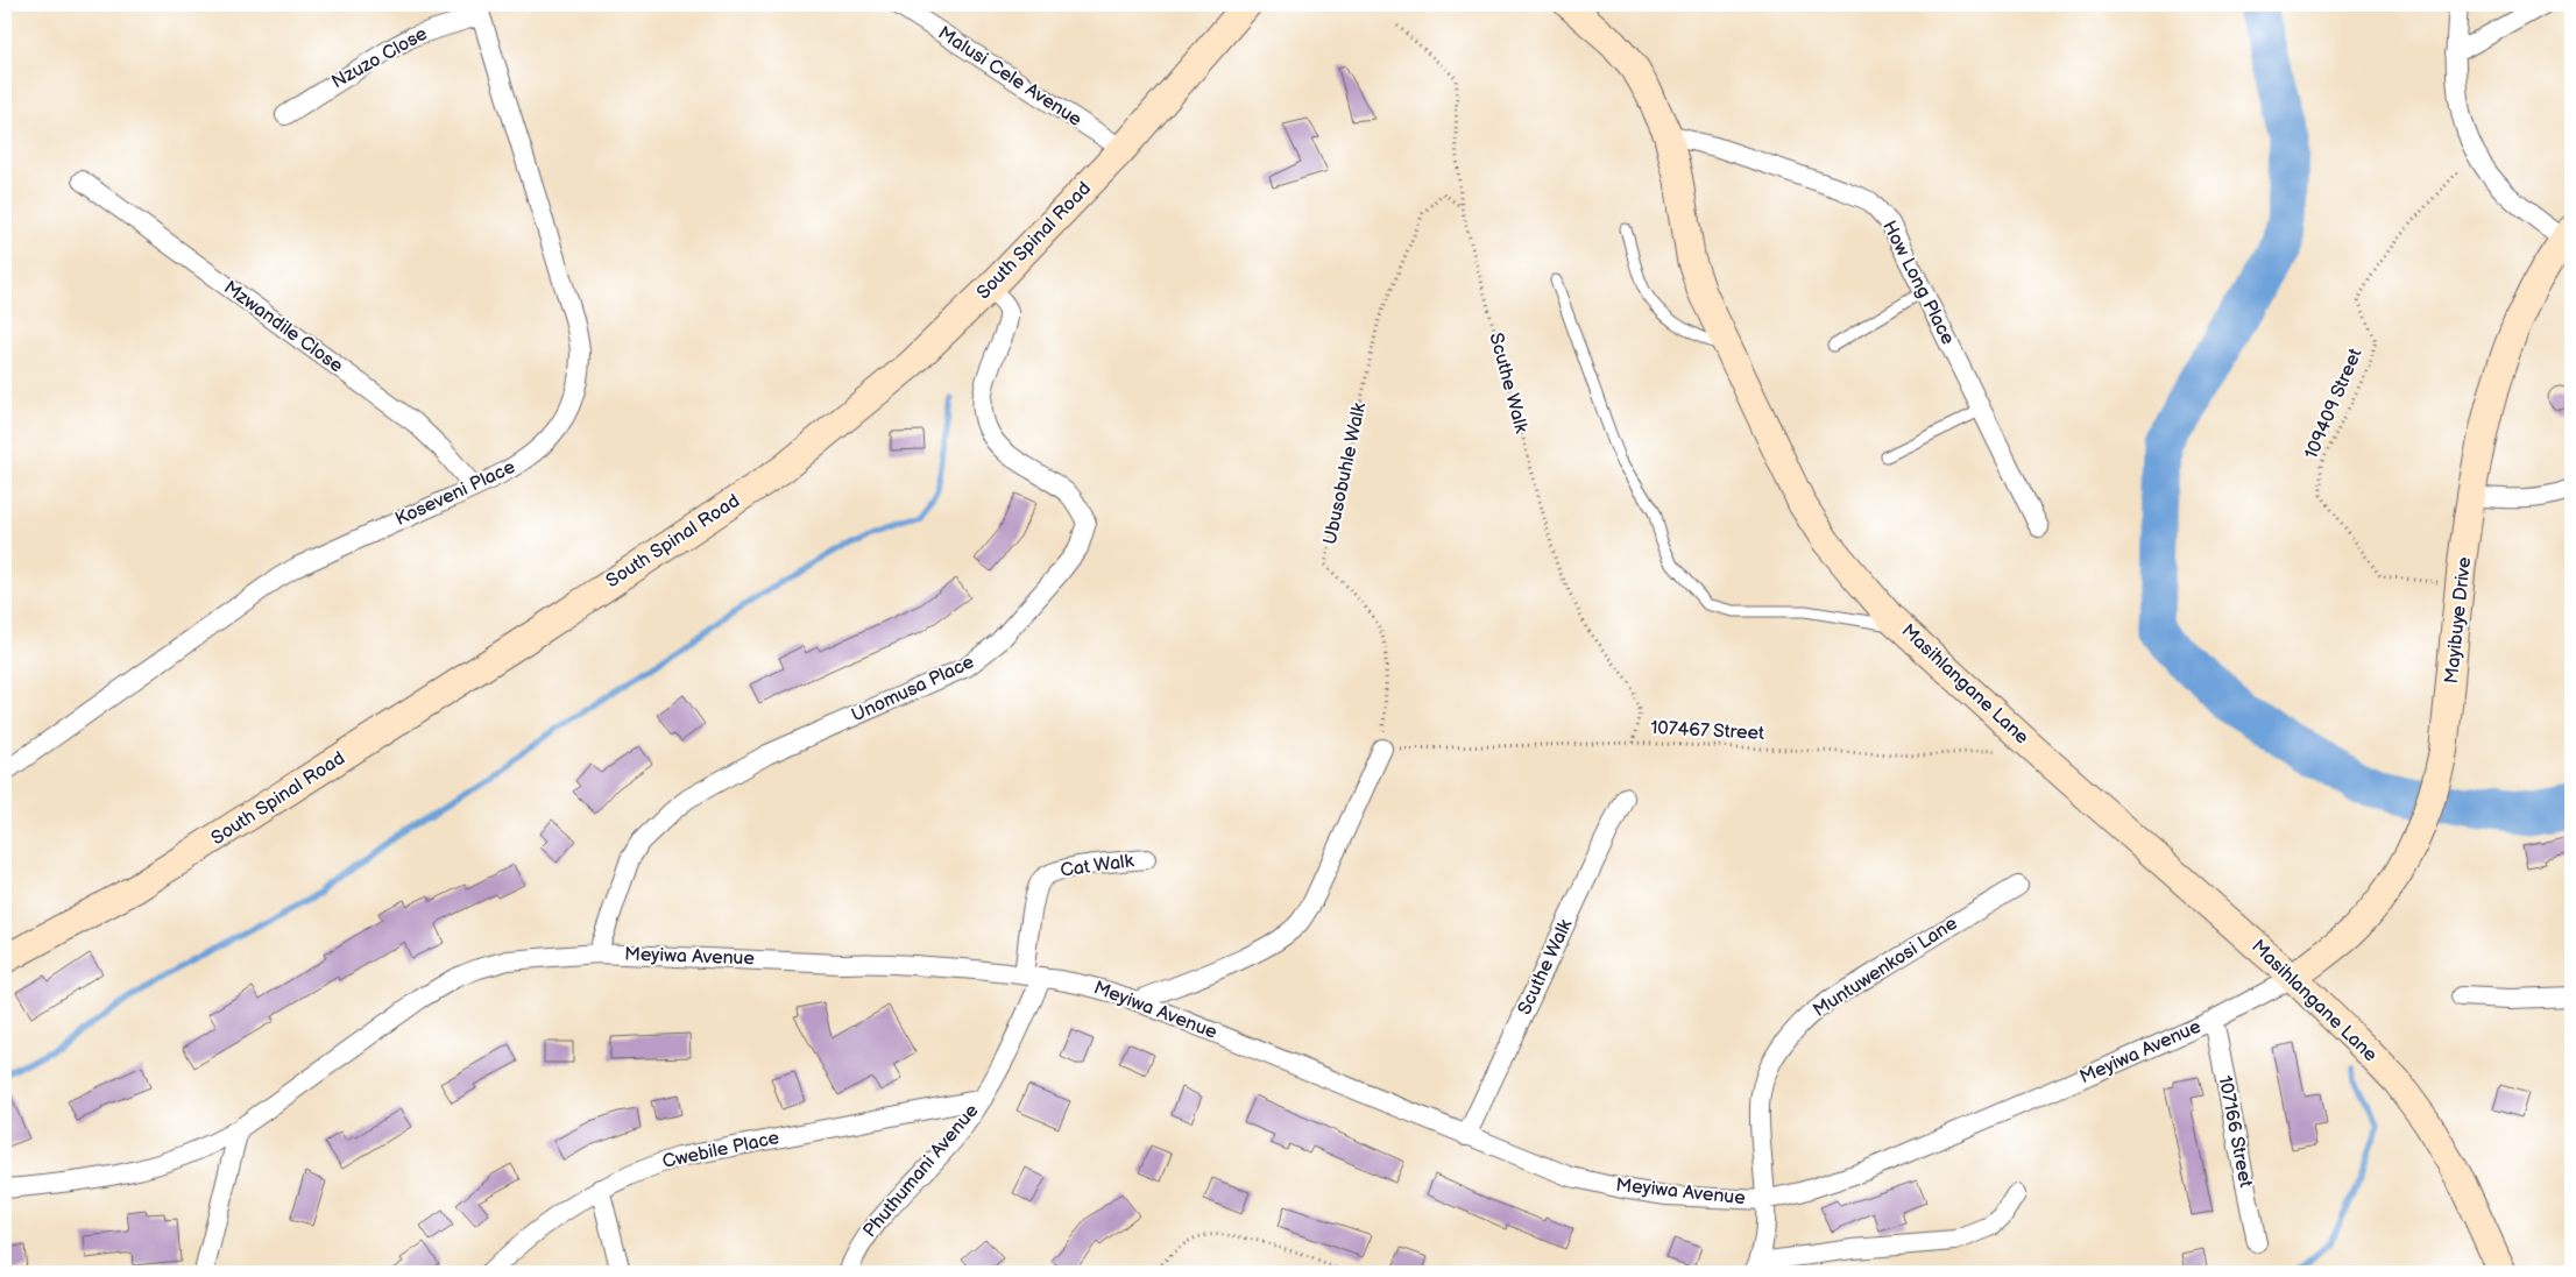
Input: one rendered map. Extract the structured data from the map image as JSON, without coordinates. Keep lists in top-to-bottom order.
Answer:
{
  "streets": {
    "street": [
      "Nzuzo Close",
      "Malusi Cele Avenue",
      "South Spinal Road",
      "How Long Place",
      "Mzwandile Close",
      "Scuthe Walk",
      "Koseveni Place",
      "Mayibuye Drive",
      "Masihlangane Lane",
      "Unomusa Place",
      "Cat Walk",
      "Meyiwa Avenue",
      "Muntuwenkosi Lane",
      "107166 Street",
      "Cwebile Place",
      "Phuthumani Avenue"
    ],
    "path": ["109409 Street", "Ubusobuhle Walk", "107467 Street"]
  },
  "crossings": [
    ["Nzuzo Close", "Koseveni Place"],
    ["Malusi Cele Avenue", "South Spinal Road"],
    ["South Spinal Road", "Unomusa Place"],
    ["How Long Place", "Masihlangane Lane"],
    ["Mzwandile Close", "Koseveni Place"],
    ["Scuthe Walk", "Ubusobuhle Walk"],
    ["Scuthe Walk", "107467 Street"],
    ["Scuthe Walk", "Meyiwa Avenue"],
    ["109409 Street", "Mayibuye Drive"],
    ["Ubusobuhle Walk", "107467 Street"],
    ["Mayibuye Drive", "Masihlangane Lane"],
    ["Mayibuye Drive", "Meyiwa Avenue"],
    ["Masihlangane Lane", "107467 Street"],
    ["Masihlangane Lane", "Meyiwa Avenue"],
    ["Unomusa Place", "Meyiwa Avenue"],
    ["Cat Walk", "Meyiwa Avenue"],
    ["Cat Walk", "Phuthumani Avenue"],
    ["Meyiwa Avenue", "Muntuwenkosi Lane"],
    ["Meyiwa Avenue", "107166 Street"],
    ["Meyiwa Avenue", "Phuthumani Avenue"],
    ["Cwebile Place", "Phuthumani Avenue"]
  ]
}
